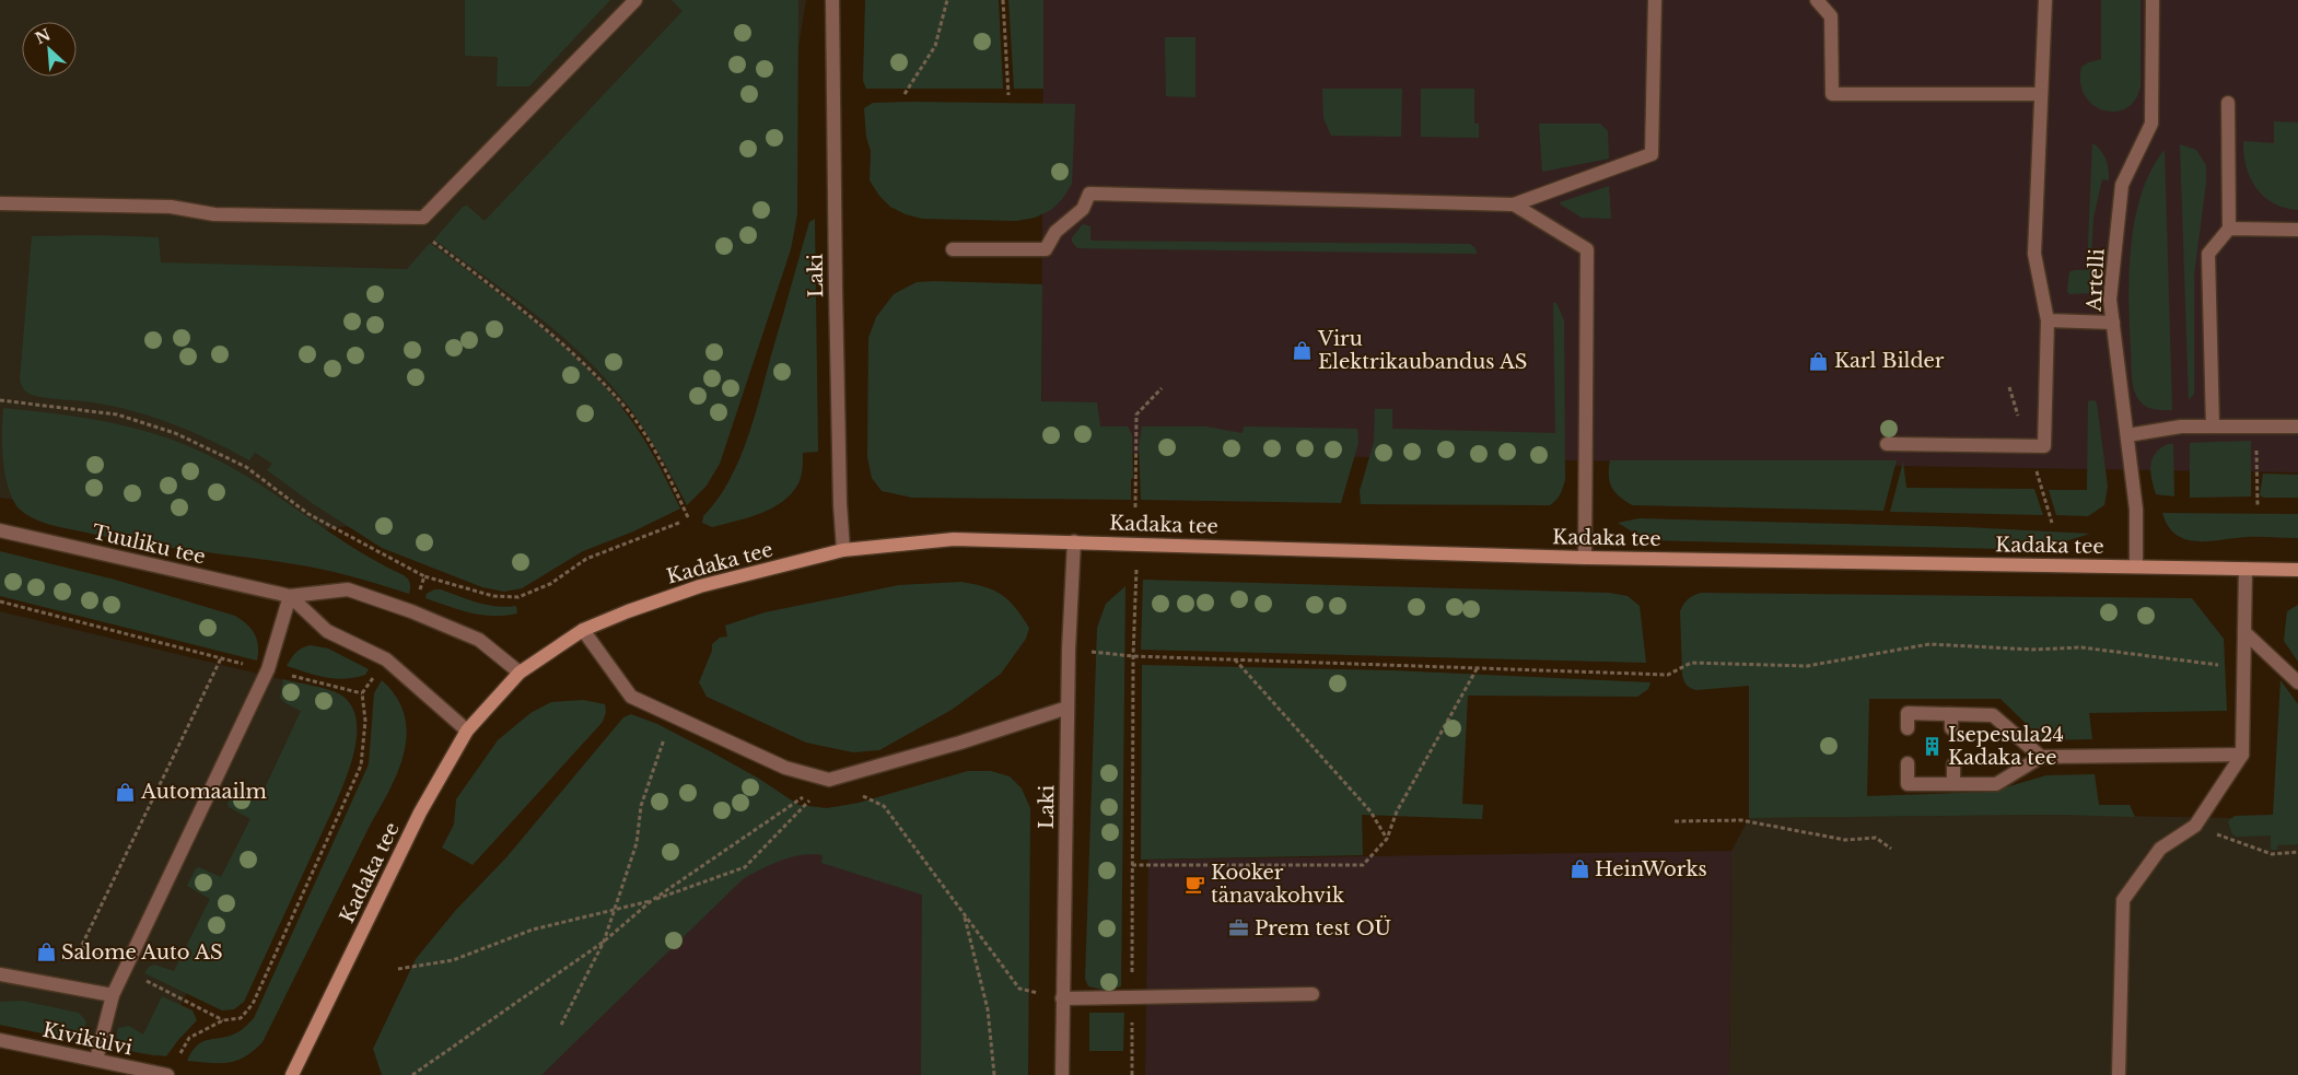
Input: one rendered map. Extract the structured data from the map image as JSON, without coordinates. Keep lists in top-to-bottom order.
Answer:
{
  "streets": {
    "main road": ["Kadaka tee"],
    "street": [
      "Laki",
      "Artelli",
      "Tuuliku tee",
      "Kivikülvi"
    ]
  },
  "crossings": [
    ["Laki", "Kadaka tee"],
    ["Artelli", "Kadaka tee"],
    ["Kadaka tee", "Tuuliku tee"]
  ],
  "places": {
    "shop": [
      "Viru Elektrikaubandus AS",
      "Karl Bilder",
      "Automaailm",
      "HeinWorks",
      "Salome Auto AS"
    ],
    "building": ["Isepesula24 Kadaka tee"],
    "cafe": ["Kooker tänavakohvik"],
    "office": ["Prem test OÜ"]
  },
  "north": "top left"
}
